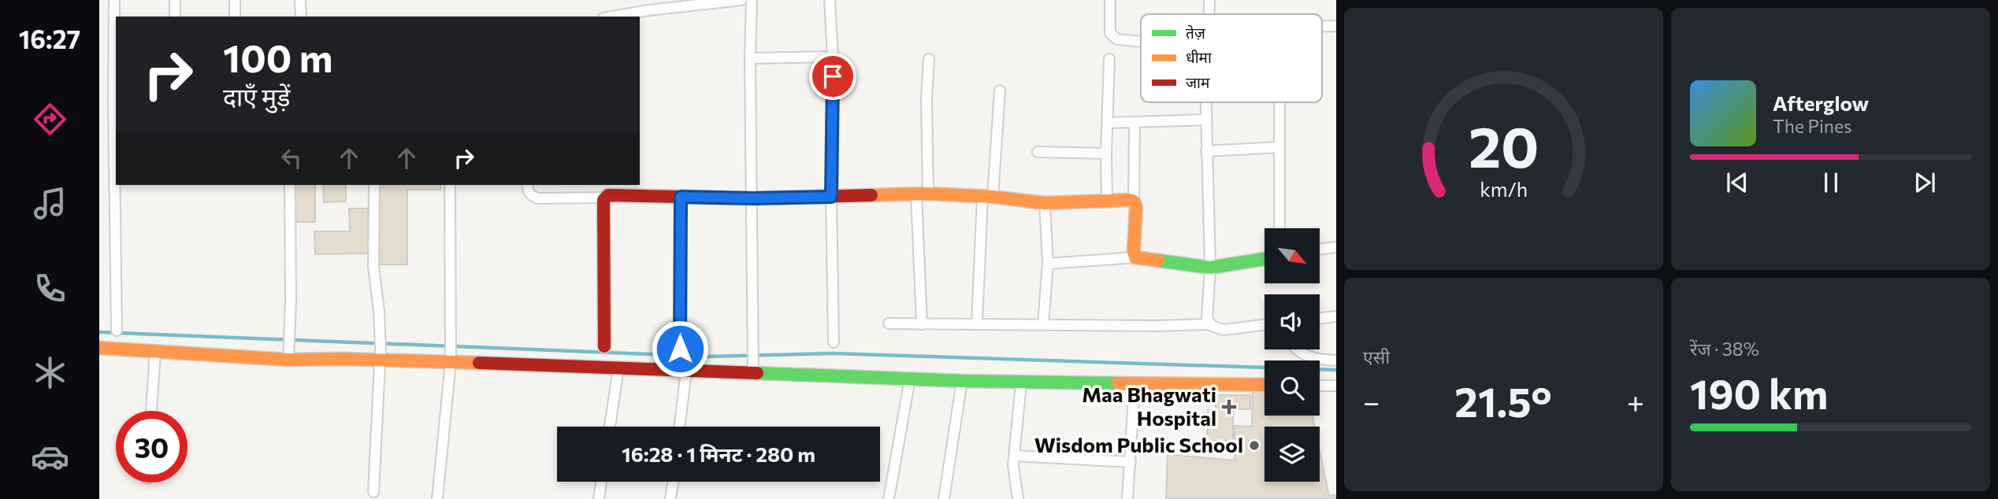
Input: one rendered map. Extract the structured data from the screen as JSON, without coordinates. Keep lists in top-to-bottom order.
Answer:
{
  "places": {
    "health": ["Maa Bhagwati Hospital"],
    "other": ["Wisdom Public School"]
  },
  "legend": ["तेज़", "धीमा", "जाम"],
  "north": "bottom right",
  "page": {
    "tabs": "16:27",
    "turn": ["100 m", "दाएँ मुड़ें"],
    "song": ["Afterglow", "The Pines"],
    "tile": [
      "एसी",
      ["रेंज · 38%", "190 km"]
    ],
    "heat": ["−", "21.5°", "+"],
    "limit": "30",
    "trip": "16:28 · 1 मिनट · 280 m",
    "gauge": ["20", "km/h"]
  }
}
